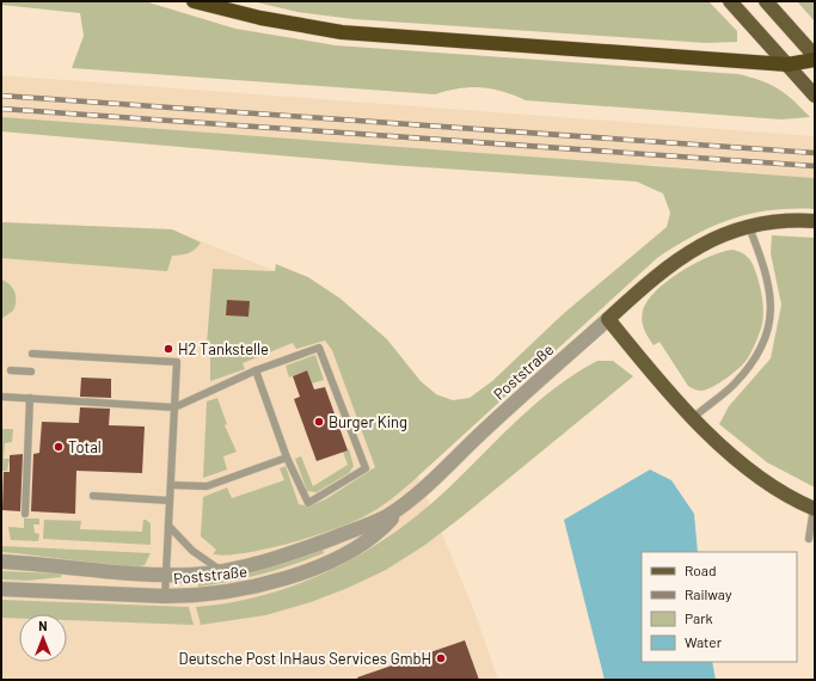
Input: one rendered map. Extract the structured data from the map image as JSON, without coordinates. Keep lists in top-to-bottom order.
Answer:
{
  "streets": {
    "street": ["Poststraße"]
  },
  "places": [
    "H2 Tankstelle",
    "Burger King",
    "Total",
    "Deutsche Post InHaus Services GmbH"
  ],
  "legend": [
    "Road",
    "Railway",
    "Park",
    "Water"
  ],
  "north": "top"
}
